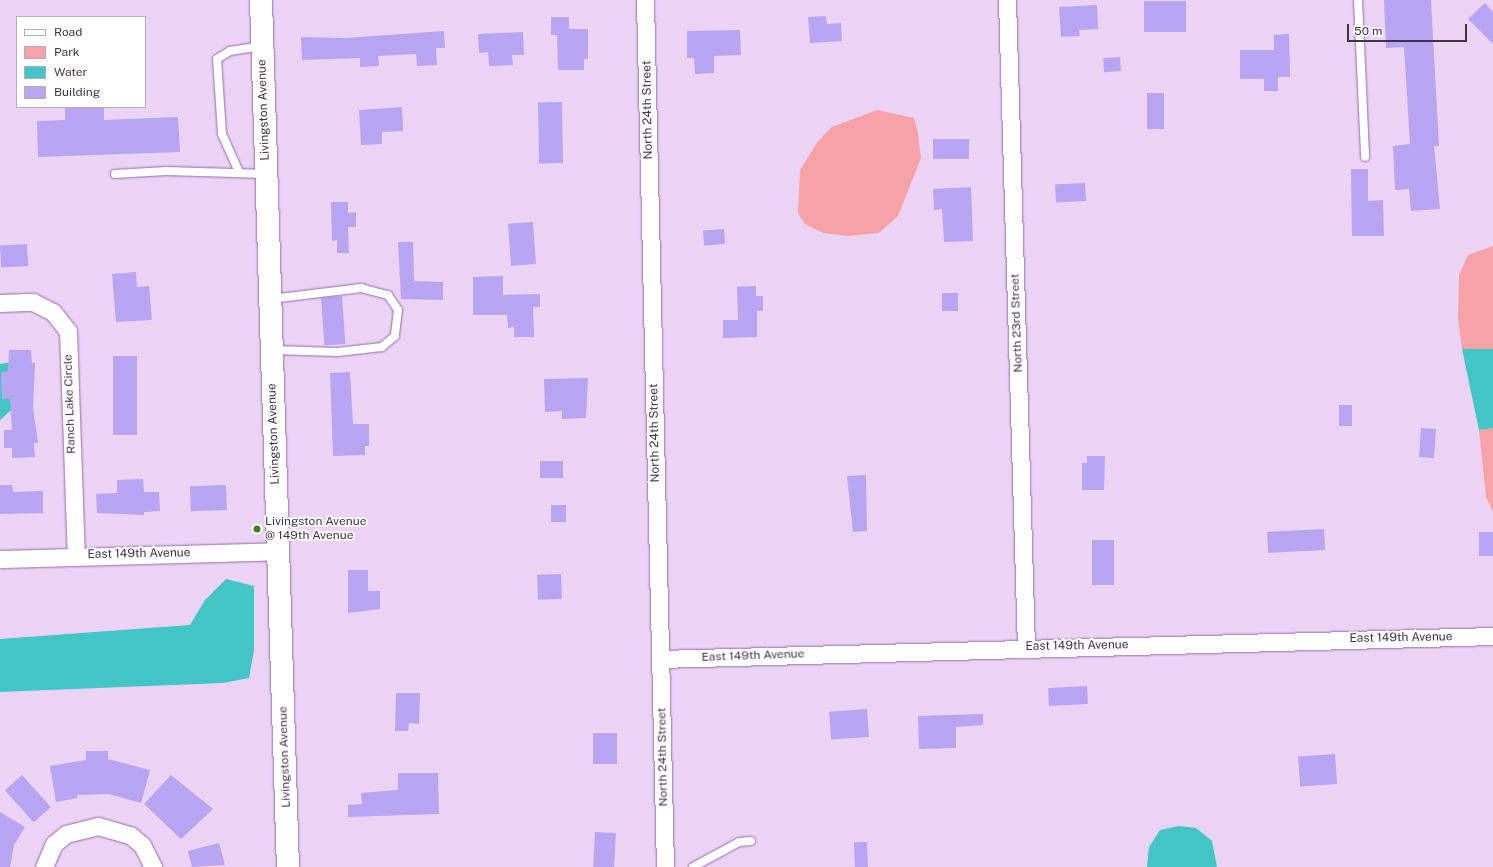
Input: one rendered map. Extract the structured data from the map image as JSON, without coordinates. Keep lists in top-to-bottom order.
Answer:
{
  "streets": {
    "street": [
      "Livingston Avenue",
      "North 24th Street",
      "North 23rd Street",
      "Ranch Lake Circle",
      "East 149th Avenue"
    ]
  },
  "crossings": [
    ["Livingston Avenue", "East 149th Avenue"],
    ["North 24th Street", "East 149th Avenue"],
    ["North 23rd Street", "East 149th Avenue"],
    ["Ranch Lake Circle", "East 149th Avenue"]
  ],
  "places": ["Livingston Avenue @ 149th Avenue"],
  "legend": [
    "Road",
    "Park",
    "Water",
    "Building"
  ],
  "scale_bar": "50 m"
}
